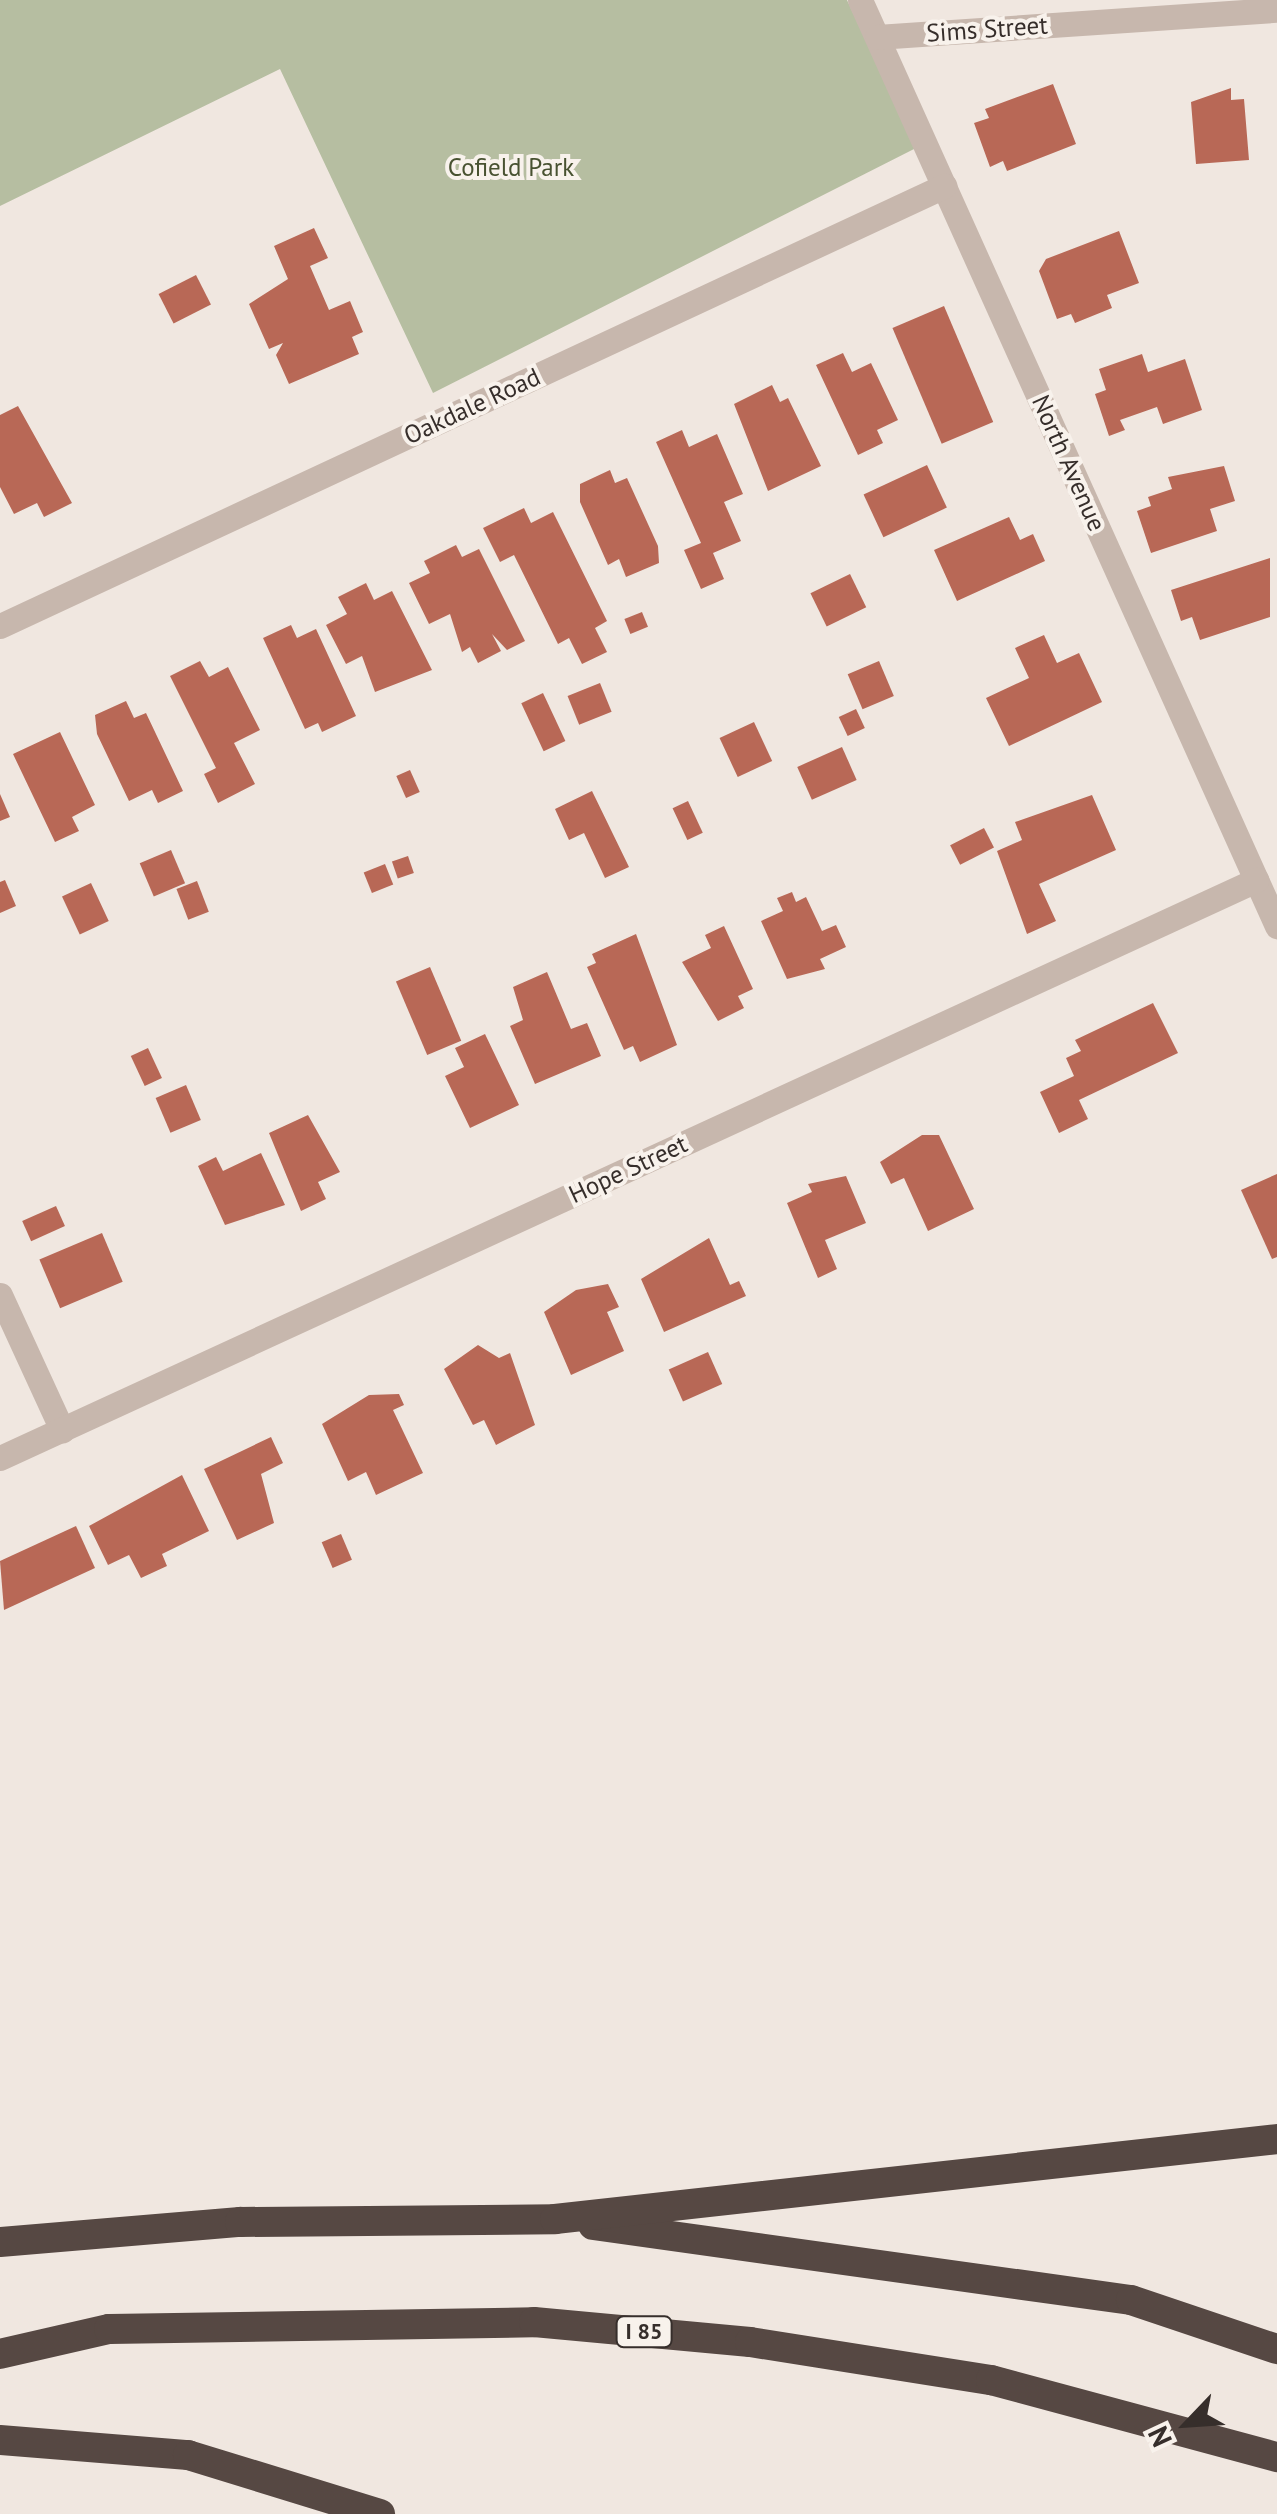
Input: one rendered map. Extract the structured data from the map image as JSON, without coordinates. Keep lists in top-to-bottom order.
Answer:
{
  "streets": {
    "highway": ["I 85"],
    "street": [
      "Sims Street",
      "Oakdale Road",
      "North Avenue",
      "Hope Street"
    ]
  },
  "crossings": [
    ["Sims Street", "North Avenue"],
    ["Oakdale Road", "North Avenue"],
    ["North Avenue", "Hope Street"]
  ],
  "parks": ["Cofield Park"],
  "north": "bottom left"
}
